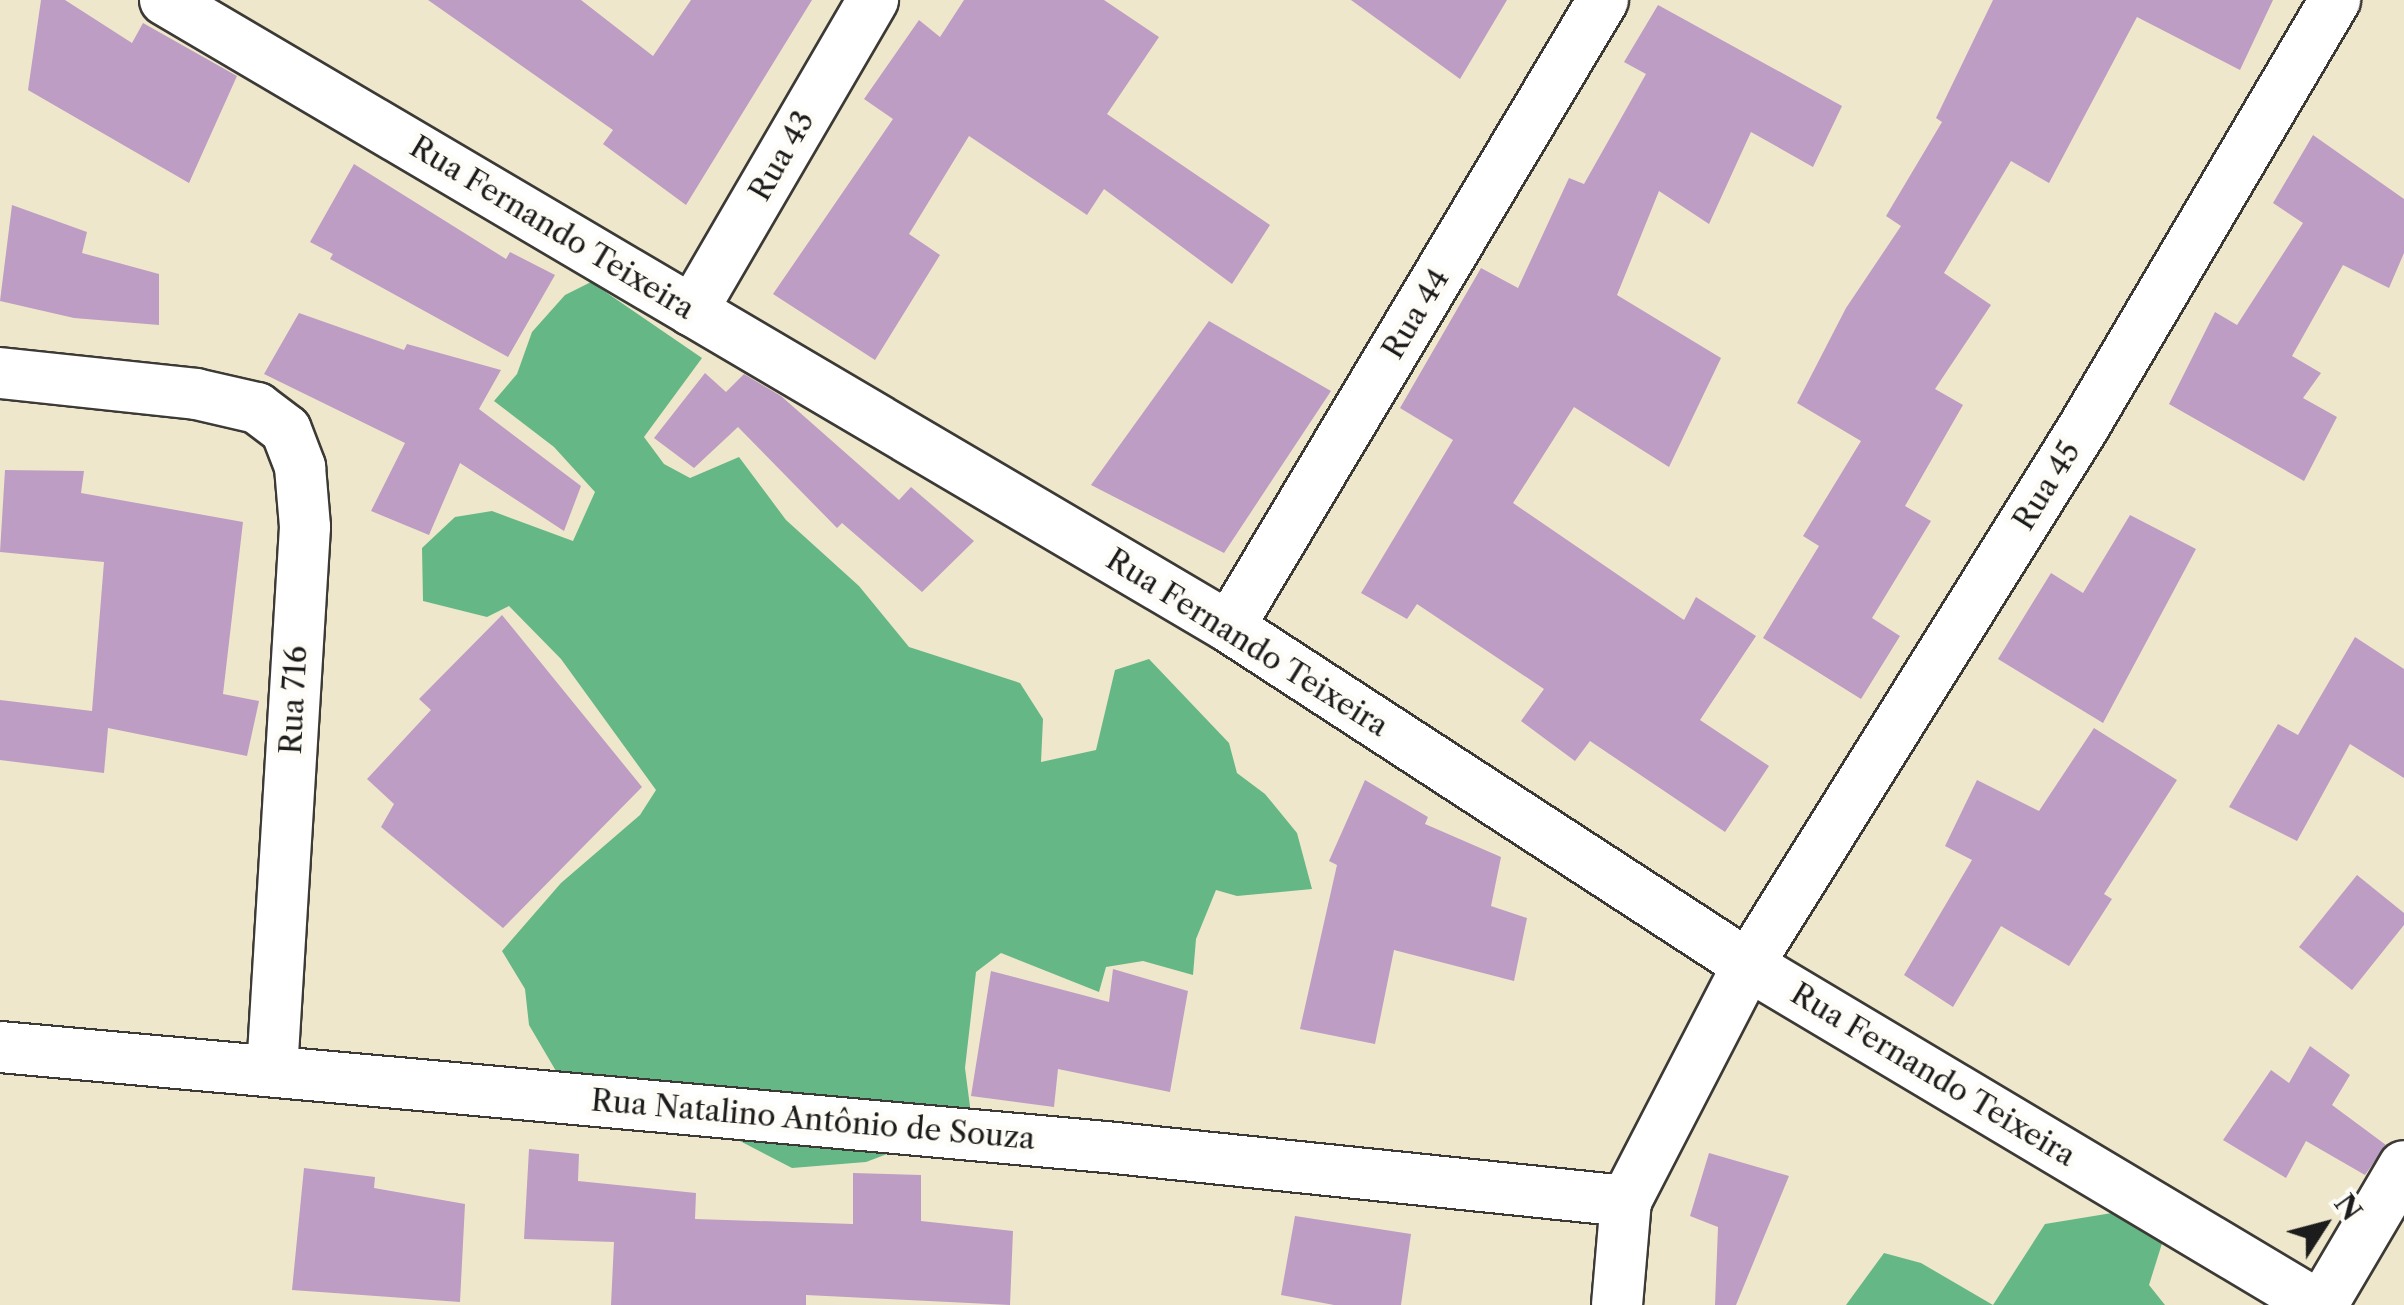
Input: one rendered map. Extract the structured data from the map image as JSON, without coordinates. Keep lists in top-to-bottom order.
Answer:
{
  "streets": {
    "street": [
      "Rua 43",
      "Rua Fernando Teixeira",
      "Rua 44",
      "Rua 45",
      "Rua 716",
      "Rua Natalino Antônio de Souza"
    ]
  },
  "crossings": [
    ["Rua 43", "Rua Fernando Teixeira"],
    ["Rua Fernando Teixeira", "Rua 44"],
    ["Rua Fernando Teixeira", "Rua 45"],
    ["Rua 45", "Rua Natalino Antônio de Souza"],
    ["Rua 716", "Rua Natalino Antônio de Souza"]
  ],
  "north": "top right"
}
